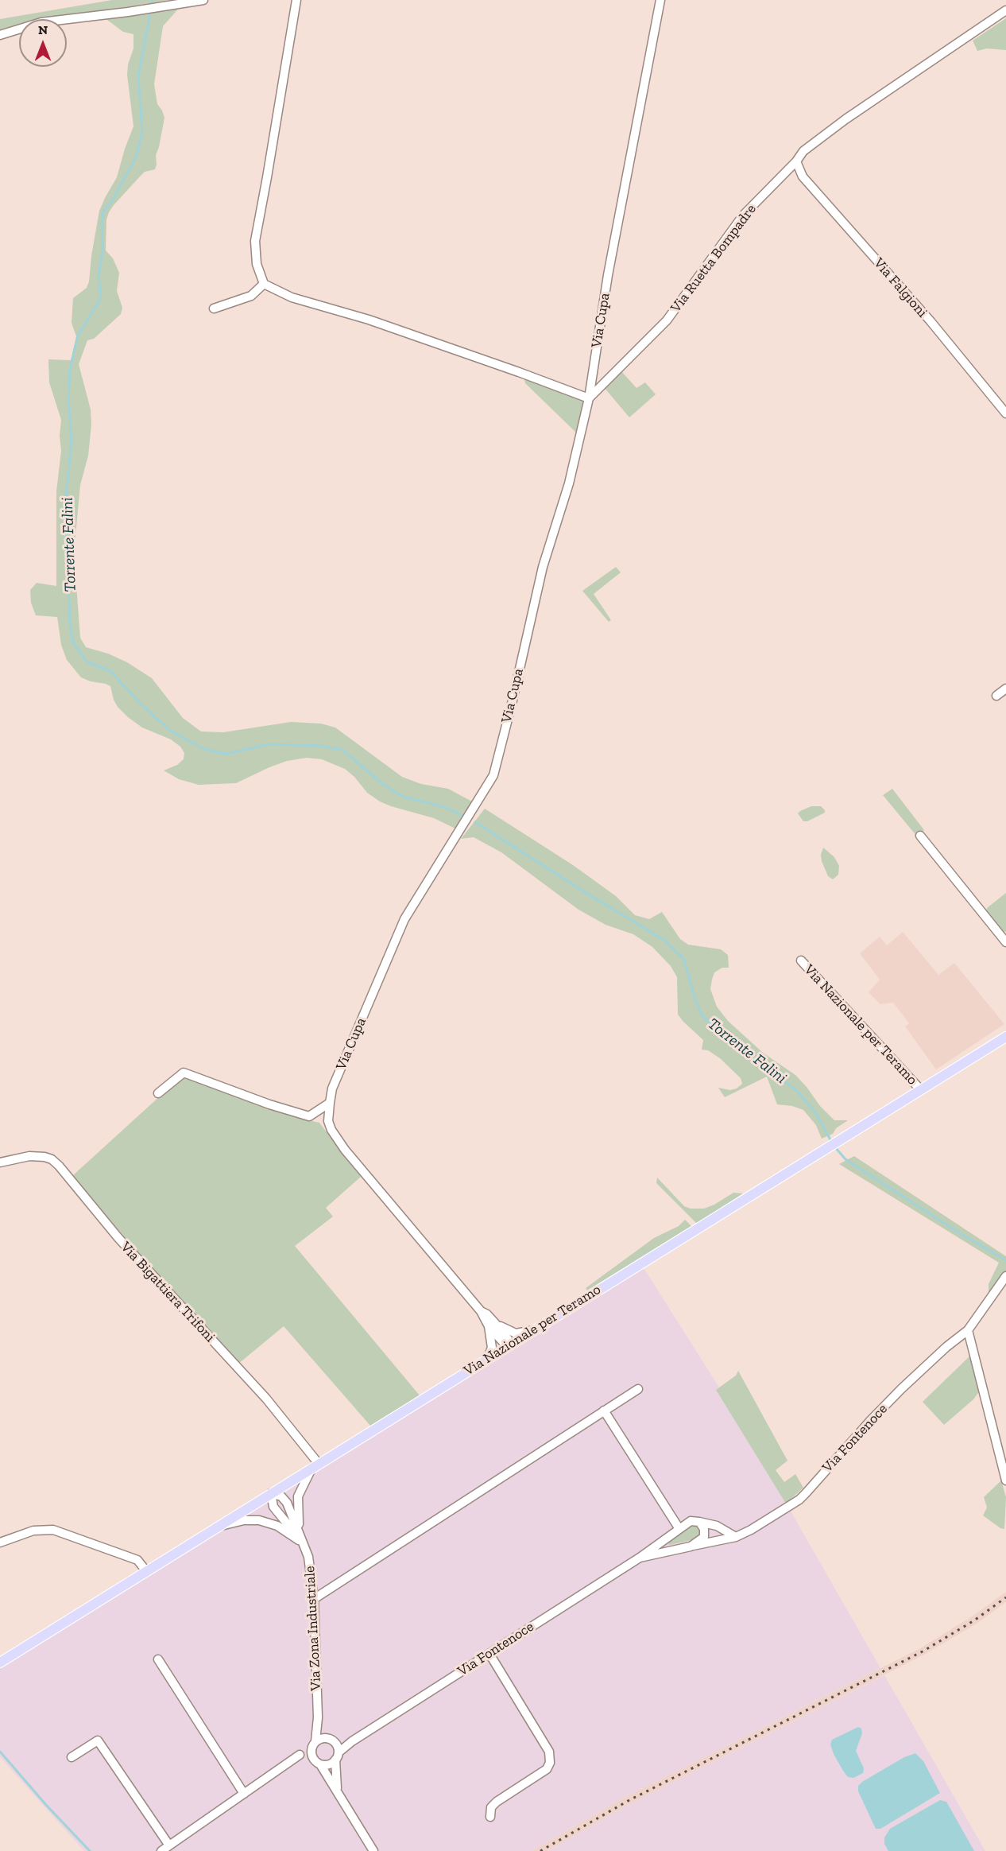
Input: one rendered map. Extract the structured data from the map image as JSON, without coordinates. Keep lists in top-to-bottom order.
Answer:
{
  "streets": {
    "main road": ["Via Nazionale per Teramo"],
    "street": [
      "Via Ruetta Bompadre",
      "Via Falgioni",
      "Via Cupa",
      "Via Bigattiera Trifoni",
      "Via Fontenoce",
      "Via Zona Industriale"
    ]
  },
  "crossings": [
    ["Via Ruetta Bompadre", "Via Falgioni"],
    ["Via Ruetta Bompadre", "Via Cupa"],
    ["Via Cupa", "Via Nazionale per Teramo"],
    ["Via Nazionale per Teramo", "Via Bigattiera Trifoni"],
    ["Via Fontenoce", "Via Zona Industriale"]
  ],
  "water": ["Torrente Falini"],
  "north": "top"
}
